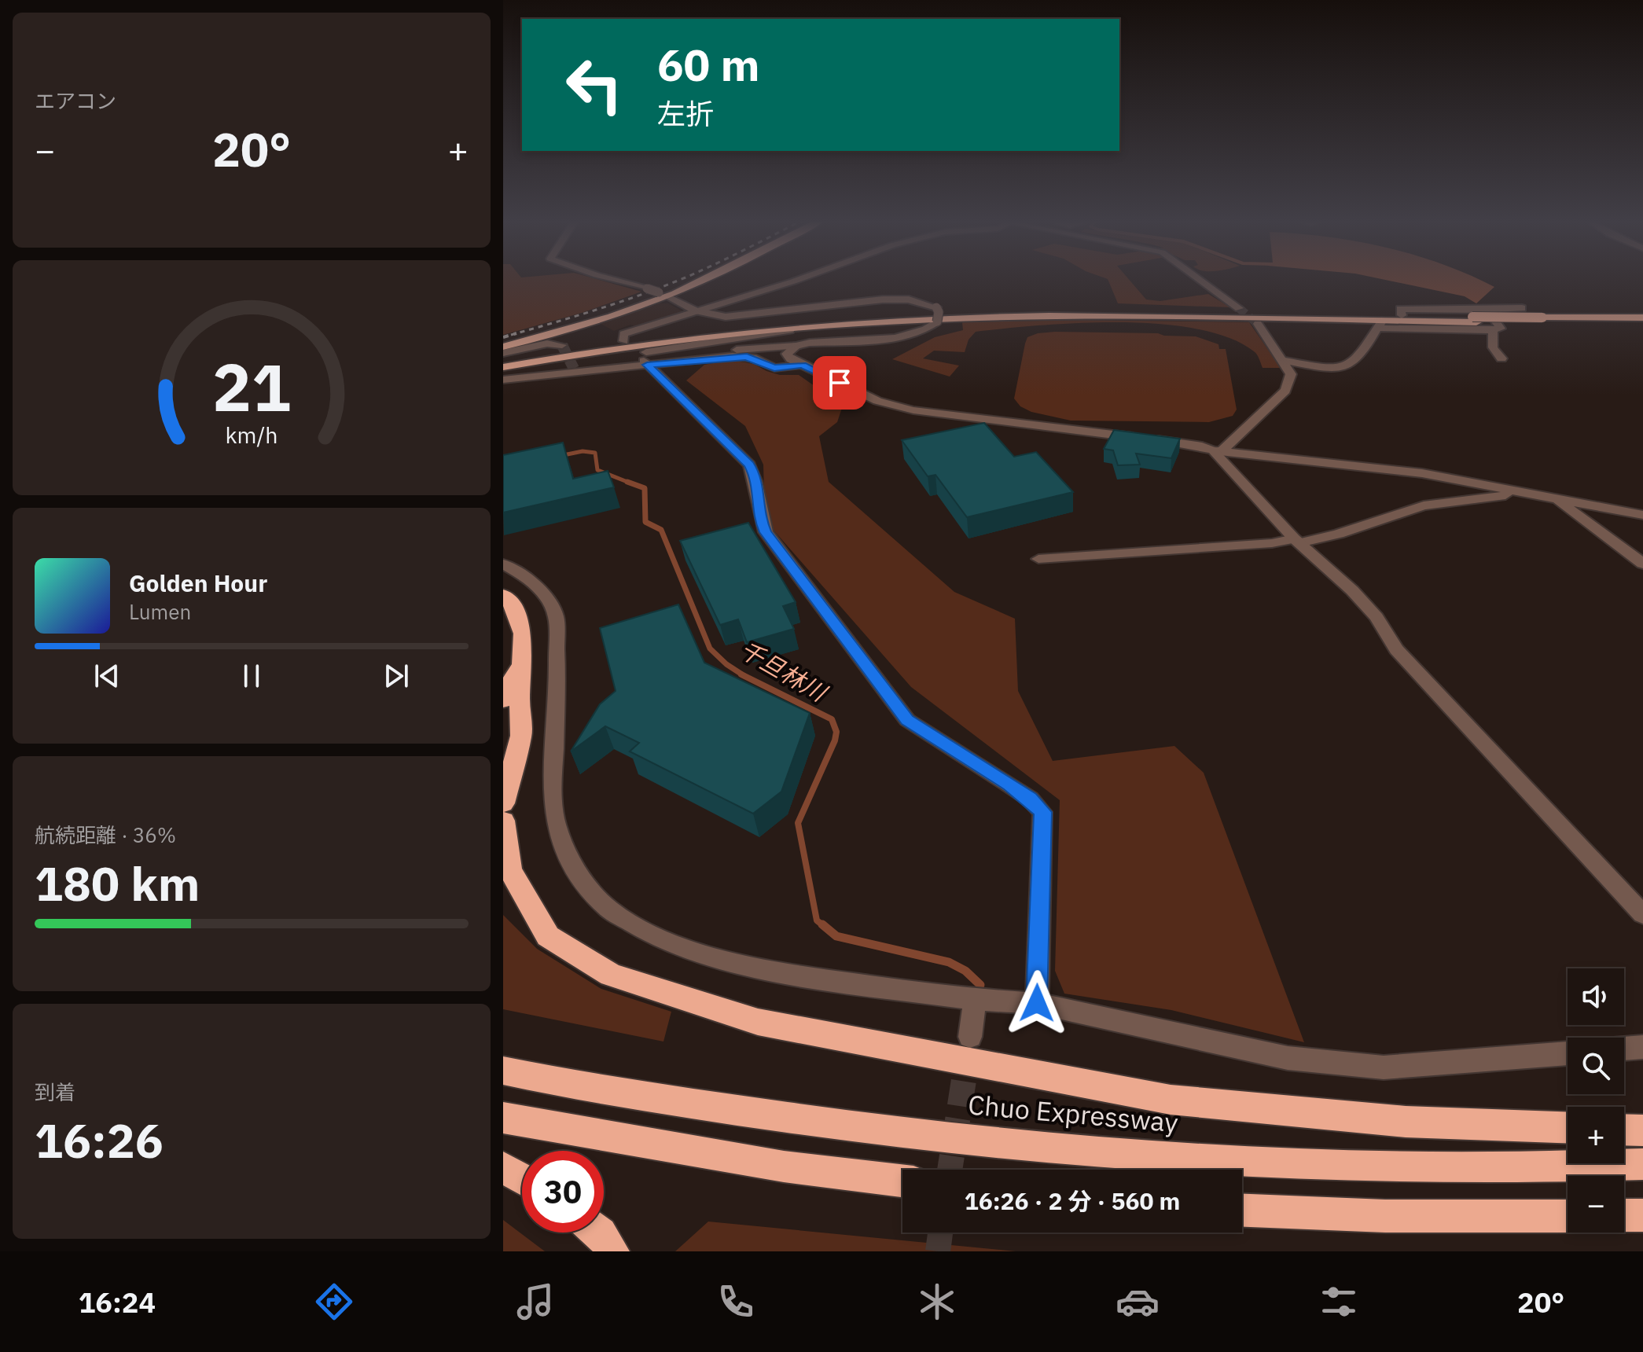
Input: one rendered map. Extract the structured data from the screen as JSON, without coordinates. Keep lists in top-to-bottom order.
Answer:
{
  "streets": {
    "highway": ["Chuo Expressway"]
  },
  "water": ["千旦林川"],
  "page": {
    "tile": [
      "エアコン",
      ["航続距離 · 36%", "180 km"],
      ["到着", "16:26"]
    ],
    "turn": ["60 m", "左折"],
    "heat": ["−", "20°", "+"],
    "song": ["Golden Hour", "Lumen"],
    "map_buttons": ["+", "−"],
    "limit": "30",
    "trip": "16:26 · 2 分 · 560 m",
    "tabs": ["16:24", "20°"],
    "gauge": ["21", "km/h"]
  }
}
